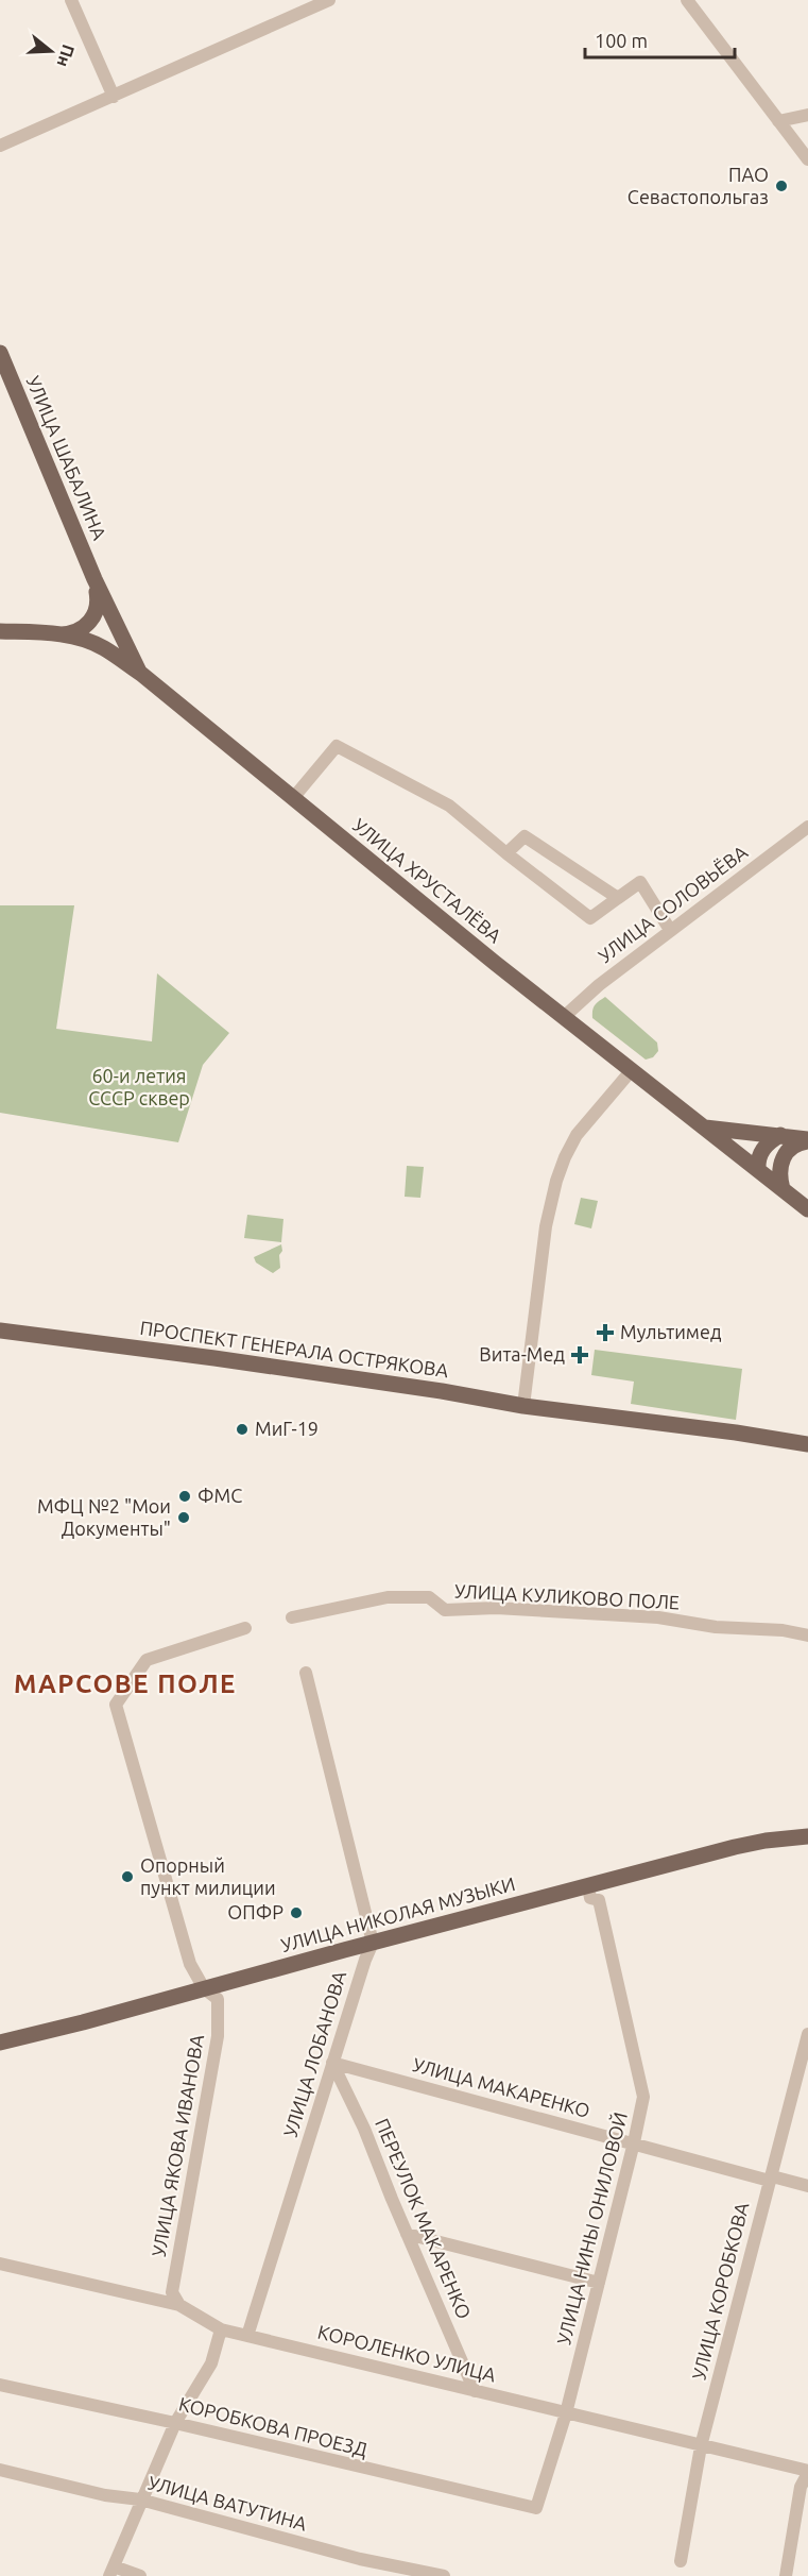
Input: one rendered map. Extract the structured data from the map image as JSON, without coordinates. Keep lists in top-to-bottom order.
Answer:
{
  "streets": {
    "main road": [
      "УЛИЦА ШАБАЛИНА",
      "УЛИЦА ХРУСТАЛЁВА",
      "ПРОСПЕКТ ГЕНЕРАЛА ОСТРЯКОВА",
      "УЛИЦА НИКОЛАЯ МУЗЫКИ"
    ],
    "street": [
      "УЛИЦА СОЛОВЬЁВА",
      "УЛИЦА КУЛИКОВО ПОЛЕ",
      "УЛИЦА ЛОБАНОВА",
      "УЛИЦА МАКАРЕНКО",
      "УЛИЦА ЯКОВА ИВАНОВА",
      "ПЕРЕУЛОК МАКАРЕНКО",
      "УЛИЦА НИНЫ ОНИЛОВОЙ",
      "УЛИЦА КОРОБКОВА",
      "КОРОЛЕНКО УЛИЦА",
      "КОРОБКОВА ПРОЕЗД",
      "УЛИЦА ВАТУТИНА"
    ]
  },
  "crossings": [
    ["УЛИЦА ШАБАЛИНА", "УЛИЦА ХРУСТАЛЁВА"],
    ["УЛИЦА ХРУСТАЛЁВА", "УЛИЦА СОЛОВЬЁВА"],
    ["УЛИЦА НИКОЛАЯ МУЗЫКИ", "УЛИЦА ЛОБАНОВА"],
    ["УЛИЦА НИКОЛАЯ МУЗЫКИ", "УЛИЦА ЯКОВА ИВАНОВА"],
    ["УЛИЦА НИКОЛАЯ МУЗЫКИ", "УЛИЦА НИНЫ ОНИЛОВОЙ"],
    ["УЛИЦА ЛОБАНОВА", "УЛИЦА МАКАРЕНКО"],
    ["УЛИЦА ЛОБАНОВА", "ПЕРЕУЛОК МАКАРЕНКО"],
    ["УЛИЦА ЛОБАНОВА", "КОРОЛЕНКО УЛИЦА"],
    ["УЛИЦА МАКАРЕНКО", "ПЕРЕУЛОК МАКАРЕНКО"],
    ["УЛИЦА МАКАРЕНКО", "УЛИЦА НИНЫ ОНИЛОВОЙ"],
    ["УЛИЦА МАКАРЕНКО", "УЛИЦА КОРОБКОВА"],
    ["УЛИЦА ЯКОВА ИВАНОВА", "КОРОЛЕНКО УЛИЦА"],
    ["ПЕРЕУЛОК МАКАРЕНКО", "КОРОЛЕНКО УЛИЦА"],
    ["УЛИЦА НИНЫ ОНИЛОВОЙ", "КОРОЛЕНКО УЛИЦА"],
    ["УЛИЦА НИНЫ ОНИЛОВОЙ", "КОРОБКОВА ПРОЕЗД"],
    ["УЛИЦА КОРОБКОВА", "КОРОЛЕНКО УЛИЦА"]
  ],
  "districts": ["МАРСОВЕ ПОЛЕ"],
  "parks": ["60-и летия СССР сквер"],
  "places": {
    "other": [
      "ПАО Севастопольгаз",
      "МиГ-19",
      "ФМС",
      "МФЦ №2 \"Мои Документы\"",
      "Опорный пункт милиции",
      "ОПФР"
    ],
    "health": ["Мультимед", "Вита-Мед"]
  },
  "scale_bar": "100 m",
  "north": "right"
}
